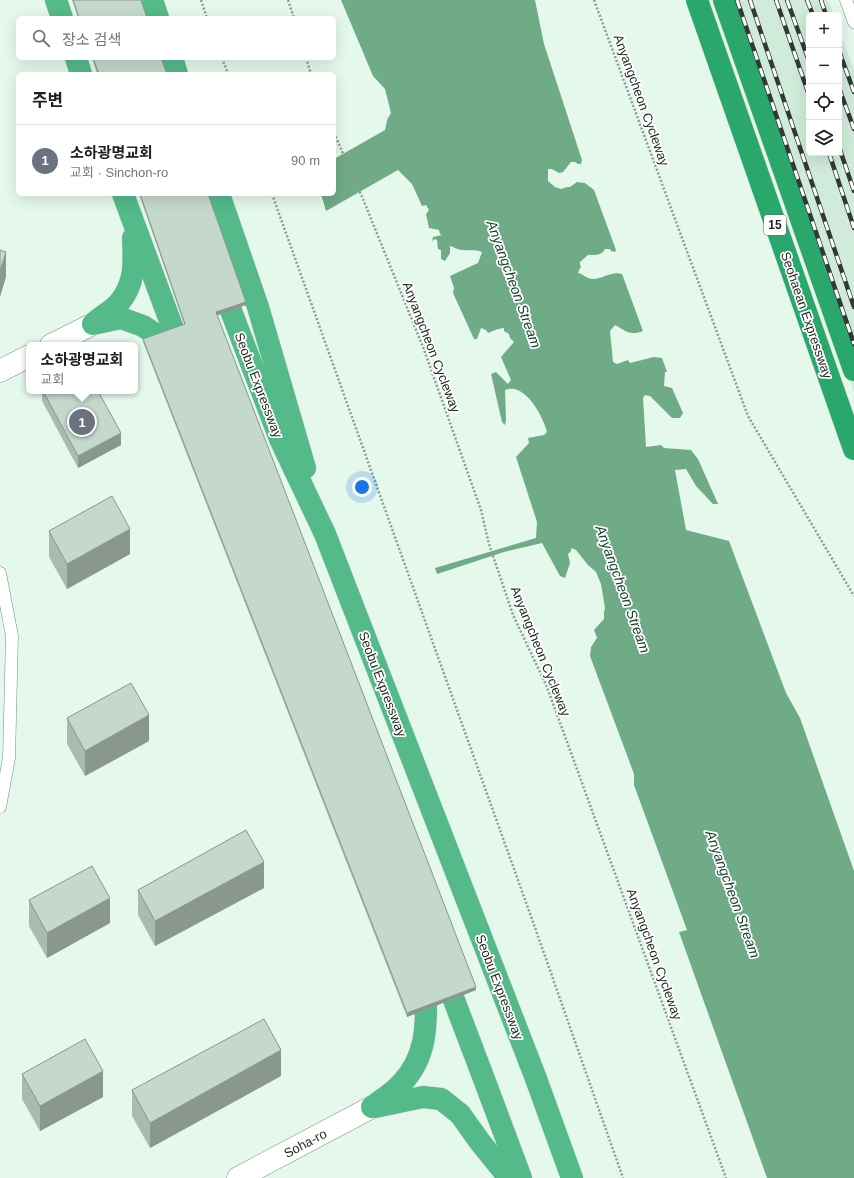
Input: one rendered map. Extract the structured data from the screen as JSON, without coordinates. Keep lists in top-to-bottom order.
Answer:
{
  "streets": {
    "highway": ["15", "Seohaean Expressway", "Seobu Expressway"],
    "street": ["Soha-ro"],
    "path": ["Anyangcheon Cycleway"]
  },
  "water": ["Anyangcheon Stream"],
  "page": {
    "map_buttons": ["+", "−"],
    "search": "장소 검색",
    "heading": "주변",
    "list": [
      {
        "mark": "1",
        "name": "소하광명교회",
        "note": "교회 · Sinchon-ro",
        "value": "90 m"
      }
    ],
    "popup": ["소하광명교회", "교회"],
    "pins": "1"
  }
}
